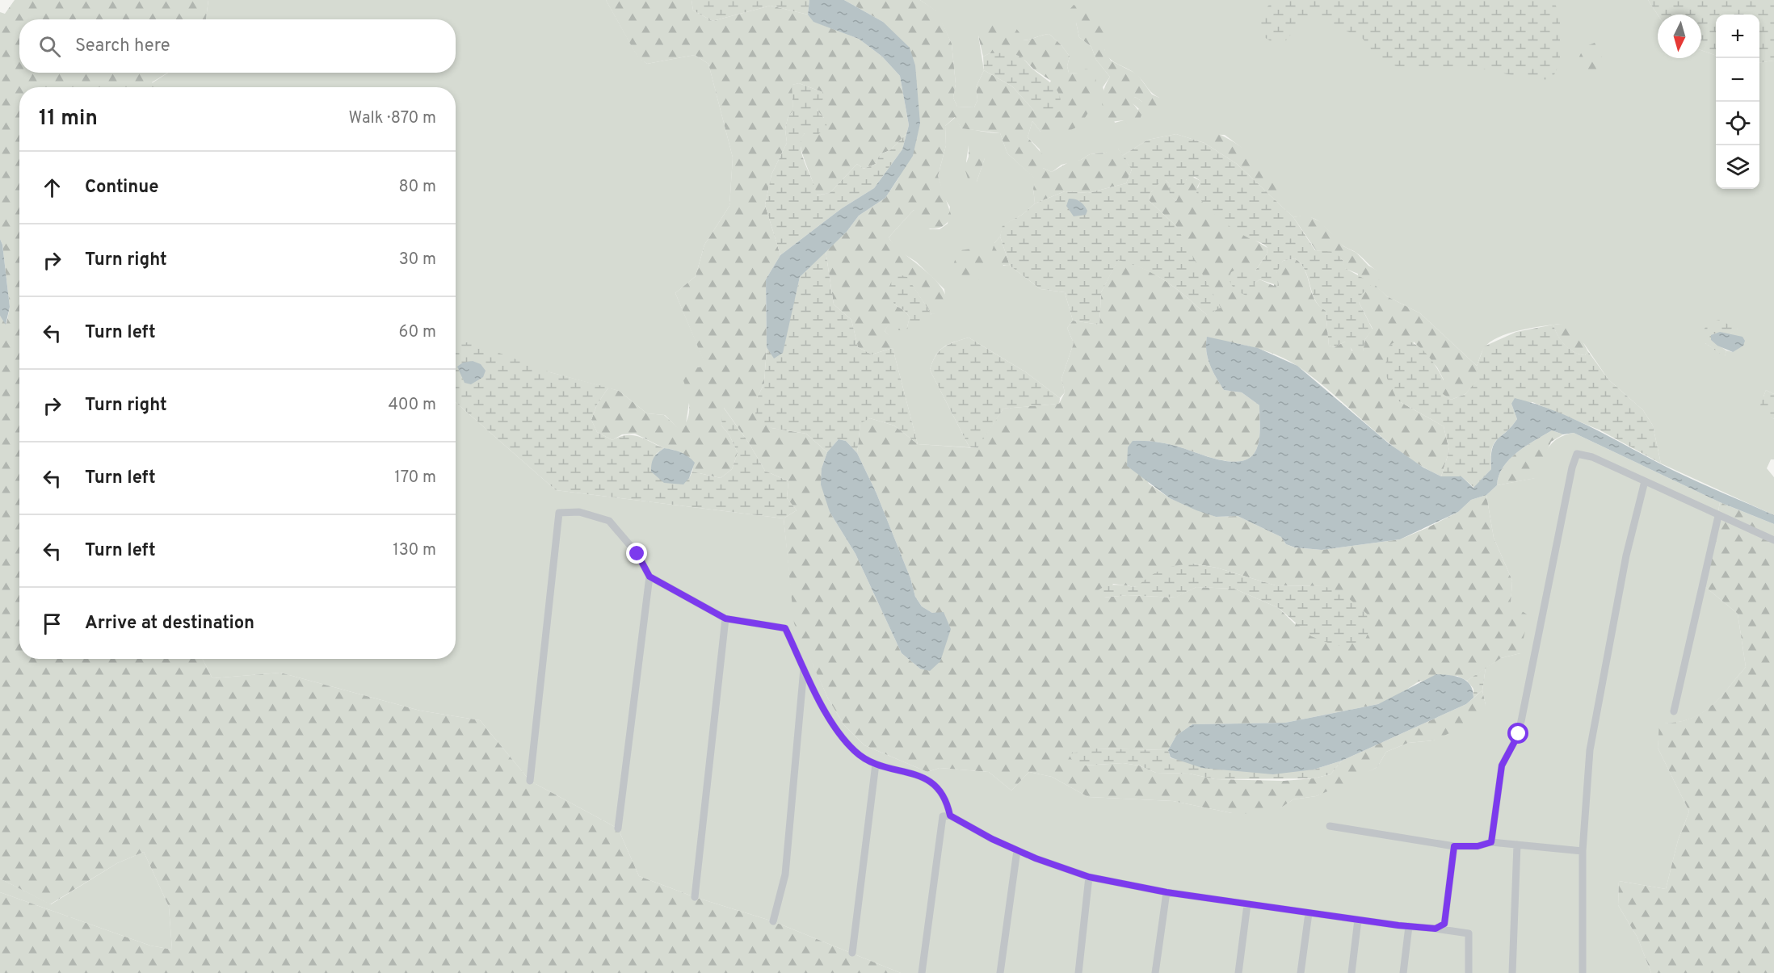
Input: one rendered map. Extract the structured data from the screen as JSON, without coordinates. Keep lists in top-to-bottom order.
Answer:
{
  "north": "bottom",
  "page": {
    "map_buttons": ["+", "−"],
    "search": "Search here",
    "heading": ["11 min", "Walk · 870 m"],
    "list": [
      ["Continue", "80 m"],
      ["Turn right", "30 m"],
      ["Turn left", "60 m"],
      ["Turn right", "400 m"],
      ["Turn left", "170 m"],
      ["Turn left", "130 m"],
      "Arrive at destination"
    ]
  }
}
